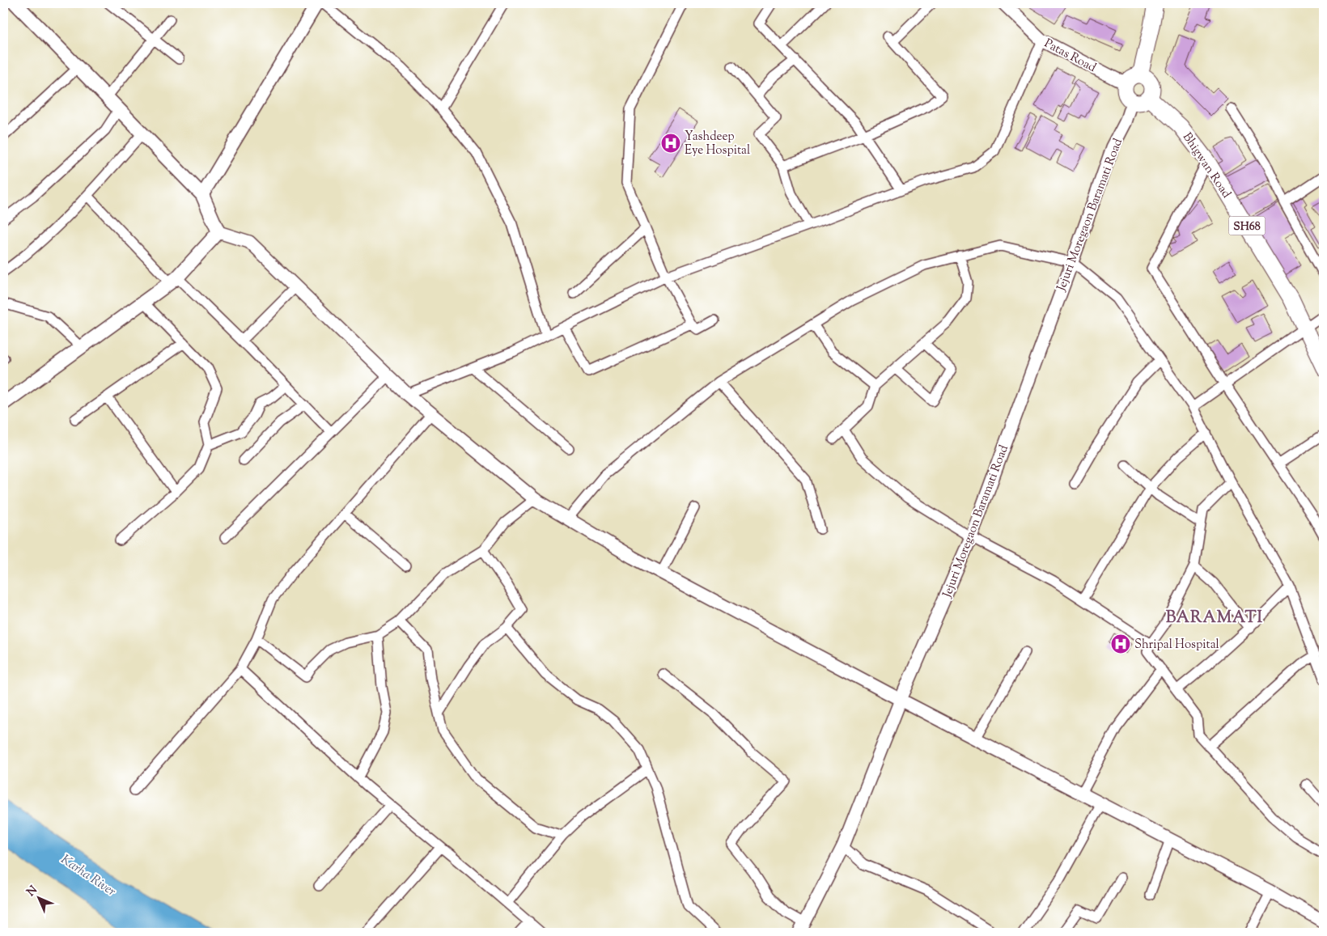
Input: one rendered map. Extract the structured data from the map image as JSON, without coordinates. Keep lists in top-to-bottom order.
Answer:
{
  "streets": {
    "main road": ["Bhigwan Road", "SH68"],
    "street": ["Patas Road", "Jejuri Moregaon Baramati Road"]
  },
  "crossings": [
    ["Patas Road", "Bhigwan Road"],
    ["Patas Road", "Jejuri Moregaon Baramati Road"],
    ["Bhigwan Road", "Jejuri Moregaon Baramati Road"]
  ],
  "districts": ["BARAMATI"],
  "water": ["Karha River"],
  "places": {
    "hospital": ["Yashdeep Eye Hospital", "Shripal Hospital"]
  },
  "north": "top left"
}
